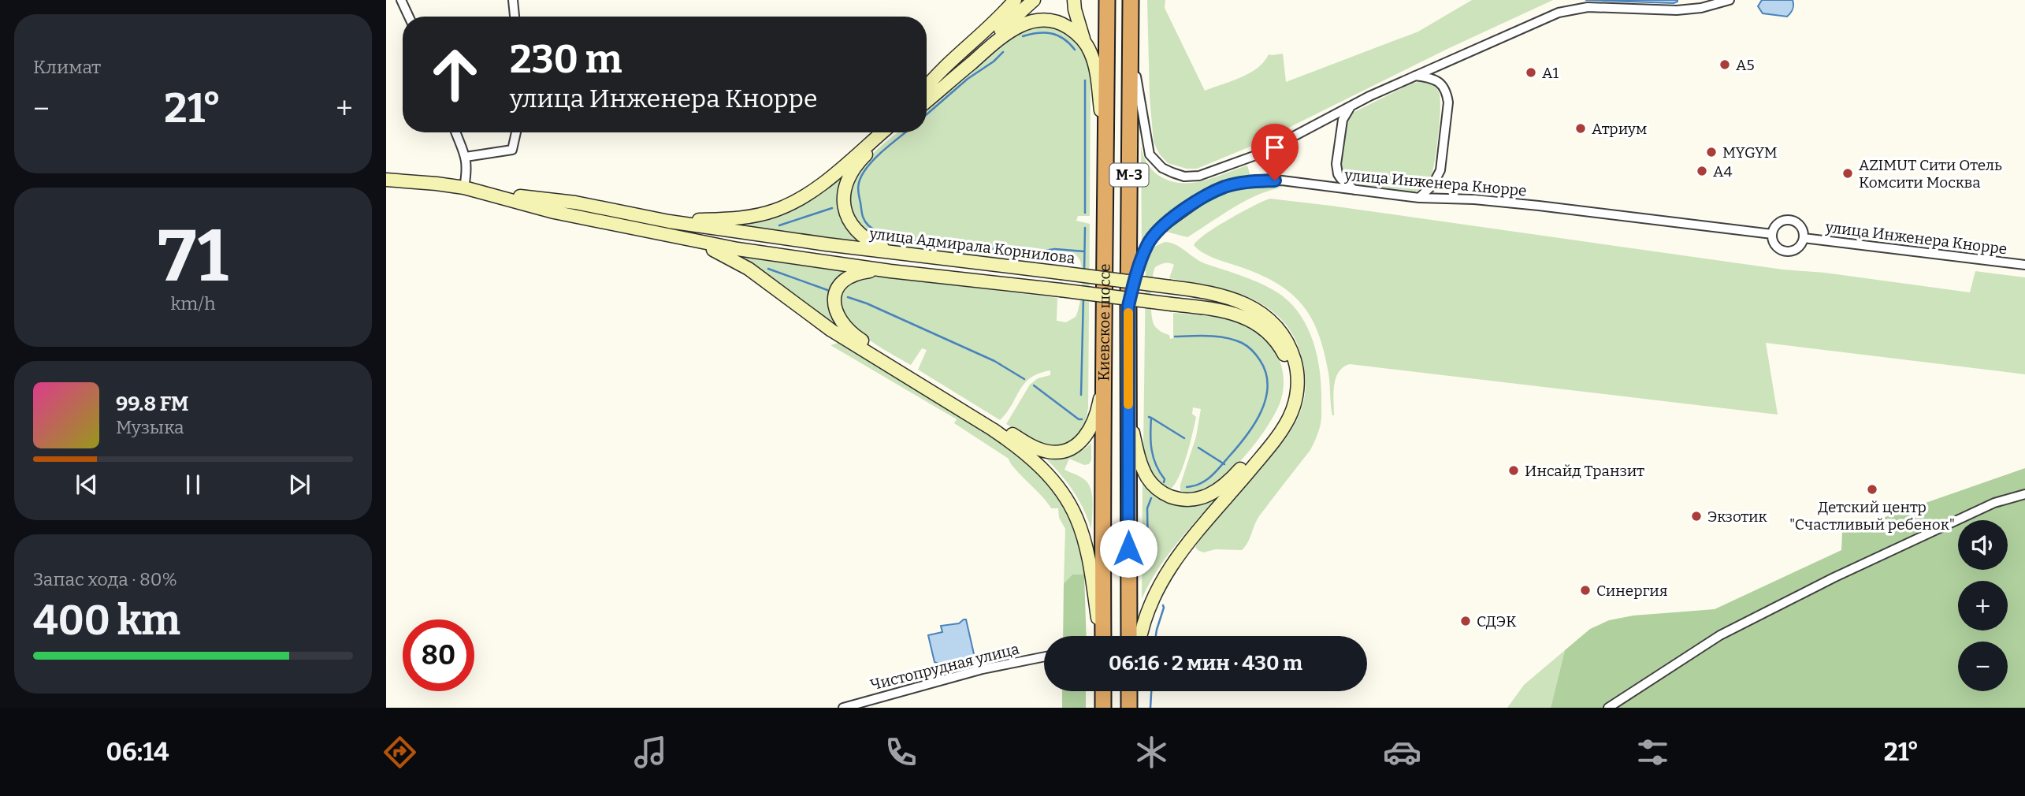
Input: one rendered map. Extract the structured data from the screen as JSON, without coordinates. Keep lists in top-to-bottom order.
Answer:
{
  "streets": {
    "highway": ["М-3", "Киевское шоссе"],
    "main road": ["улица Адмирала Корнилова"],
    "street": ["улица Инженера Кнорре", "Чистопрудная улица"]
  },
  "crossings": [
    ["улица Инженера Кнорре", "Киевское шоссе"],
    ["улица Адмирала Корнилова", "Киевское шоссе"]
  ],
  "places": [
    "А5",
    "А1",
    "Атриум",
    "MYGYM",
    "А4",
    "AZIMUT Сити Отель Комсити Москва",
    "Инсайд Транзит",
    "Детский центр \"Счастливый ребенок\"",
    "Экзотик",
    "Синергия",
    "СДЭК"
  ],
  "page": {
    "tile": [
      "Климат",
      ["71", "km/h"],
      ["Запас хода · 80%", "400 km"]
    ],
    "turn": ["230 m", "улица Инженера Кнорре"],
    "heat": ["−", "21°", "+"],
    "song": ["99.8 FM", "Музыка"],
    "map_buttons": ["+", "−"],
    "limit": "80",
    "trip": "06:16 · 2 мин · 430 m",
    "tabs": ["06:14", "21°"]
  }
}
